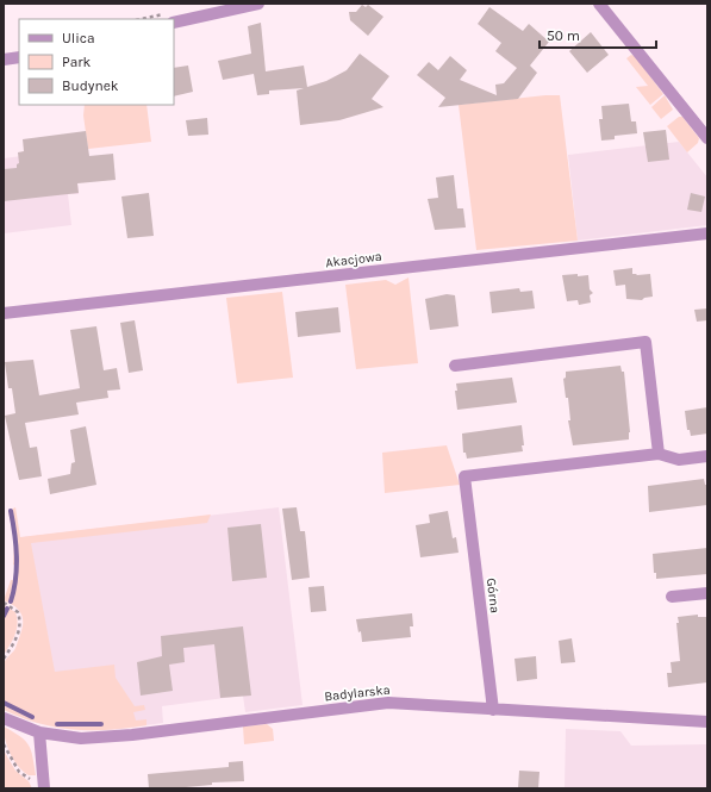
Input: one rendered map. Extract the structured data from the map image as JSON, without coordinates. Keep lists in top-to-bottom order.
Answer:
{
  "streets": {
    "street": ["Akacjowa", "Górna", "Badylarska"]
  },
  "crossings": [
    ["Górna", "Badylarska"]
  ],
  "legend": ["Ulica", "Park", "Budynek"],
  "scale_bar": "50 m"
}
